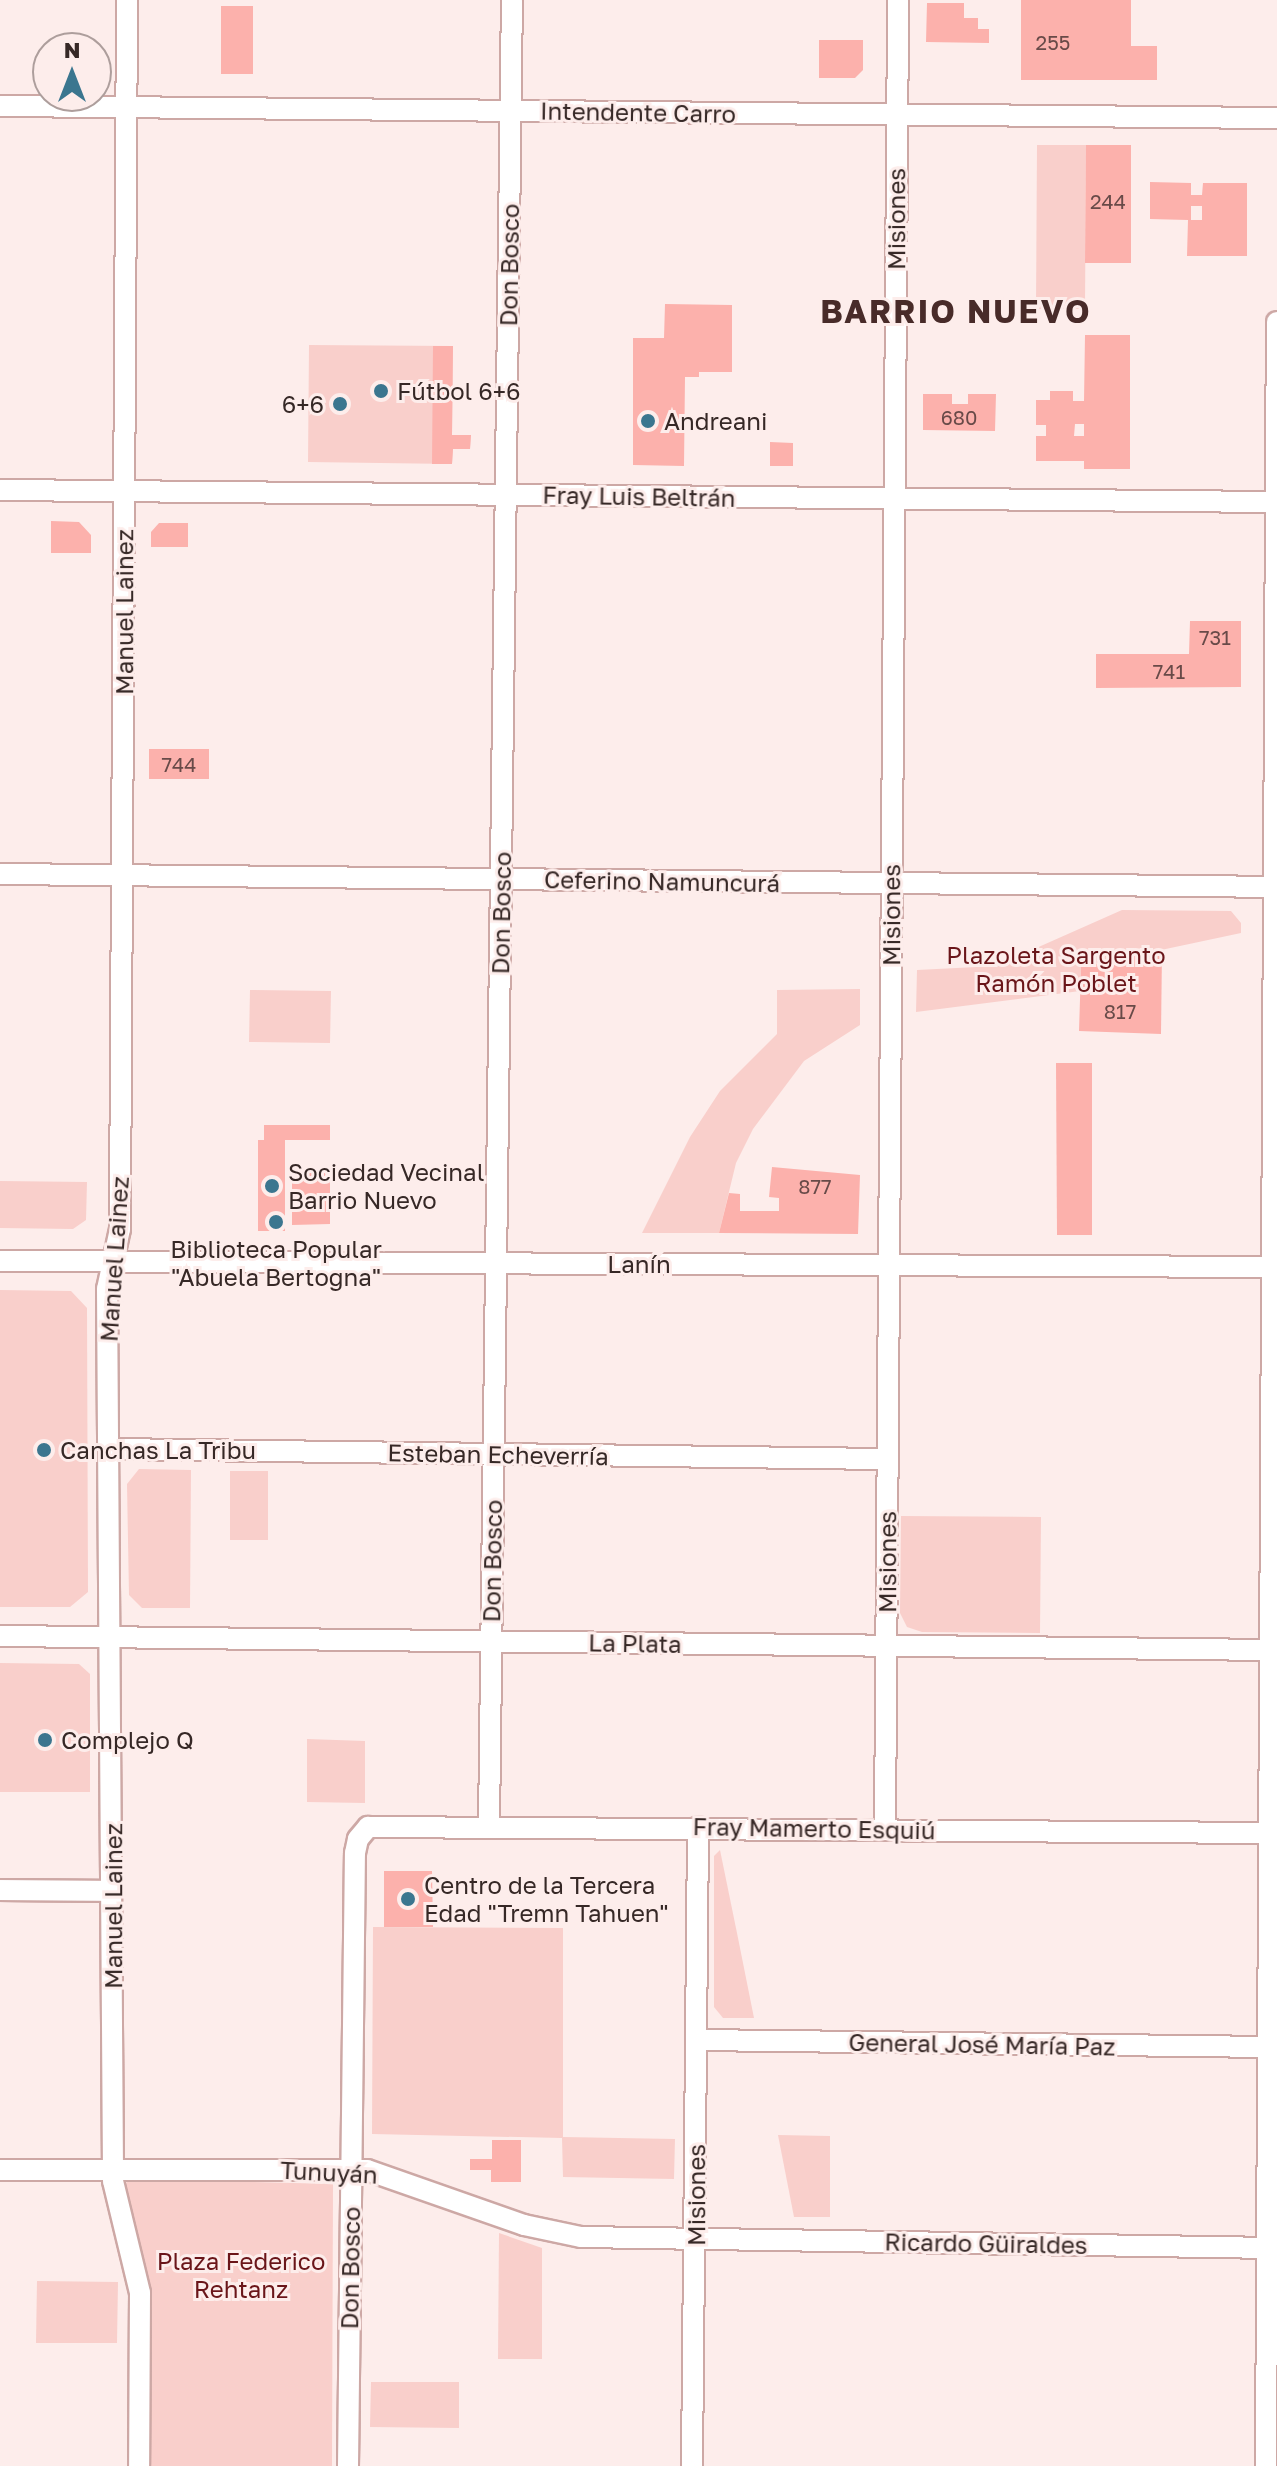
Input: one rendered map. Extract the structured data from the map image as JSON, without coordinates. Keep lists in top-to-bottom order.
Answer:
{
  "streets": {
    "street": [
      "Intendente Carro",
      "Misiones",
      "Don Bosco",
      "Fray Luis Beltrán",
      "Manuel Lainez",
      "Ceferino Namuncurá",
      "Lanín",
      "Esteban Echeverría",
      "La Plata",
      "Fray Mamerto Esquiú",
      "General José María Paz",
      "Tunuyán",
      "Ricardo Güiraldes"
    ]
  },
  "crossings": [
    ["Intendente Carro", "Misiones"],
    ["Intendente Carro", "Don Bosco"],
    ["Intendente Carro", "Manuel Lainez"],
    ["Misiones", "Fray Luis Beltrán"],
    ["Misiones", "Ceferino Namuncurá"],
    ["Misiones", "Lanín"],
    ["Misiones", "Esteban Echeverría"],
    ["Misiones", "La Plata"],
    ["Misiones", "Fray Mamerto Esquiú"],
    ["Misiones", "General José María Paz"],
    ["Misiones", "Tunuyán"],
    ["Misiones", "Ricardo Güiraldes"],
    ["Don Bosco", "Fray Luis Beltrán"],
    ["Don Bosco", "Ceferino Namuncurá"],
    ["Don Bosco", "Lanín"],
    ["Don Bosco", "Esteban Echeverría"],
    ["Don Bosco", "La Plata"],
    ["Don Bosco", "Fray Mamerto Esquiú"],
    ["Don Bosco", "Tunuyán"],
    ["Fray Luis Beltrán", "Manuel Lainez"],
    ["Manuel Lainez", "Ceferino Namuncurá"],
    ["Manuel Lainez", "Lanín"],
    ["Manuel Lainez", "Esteban Echeverría"],
    ["Manuel Lainez", "La Plata"],
    ["Manuel Lainez", "Tunuyán"],
    ["Tunuyán", "Ricardo Güiraldes"]
  ],
  "districts": ["BARRIO NUEVO"],
  "parks": ["Plazoleta Sargento Ramón Poblet", "Plaza Federico Rehtanz"],
  "places": [
    "Fútbol 6+6",
    "6+6",
    "Andreani",
    "Sociedad Vecinal Barrio Nuevo",
    "Biblioteca Popular \"Abuela Bertogna\"",
    "Canchas La Tribu",
    "Complejo Q",
    "Centro de la Tercera Edad \"Tremn Tahuen\""
  ],
  "house_numbers": [
    "255",
    "244",
    "680",
    "731",
    "741",
    "744",
    "817",
    "877"
  ],
  "north": "top"
}
